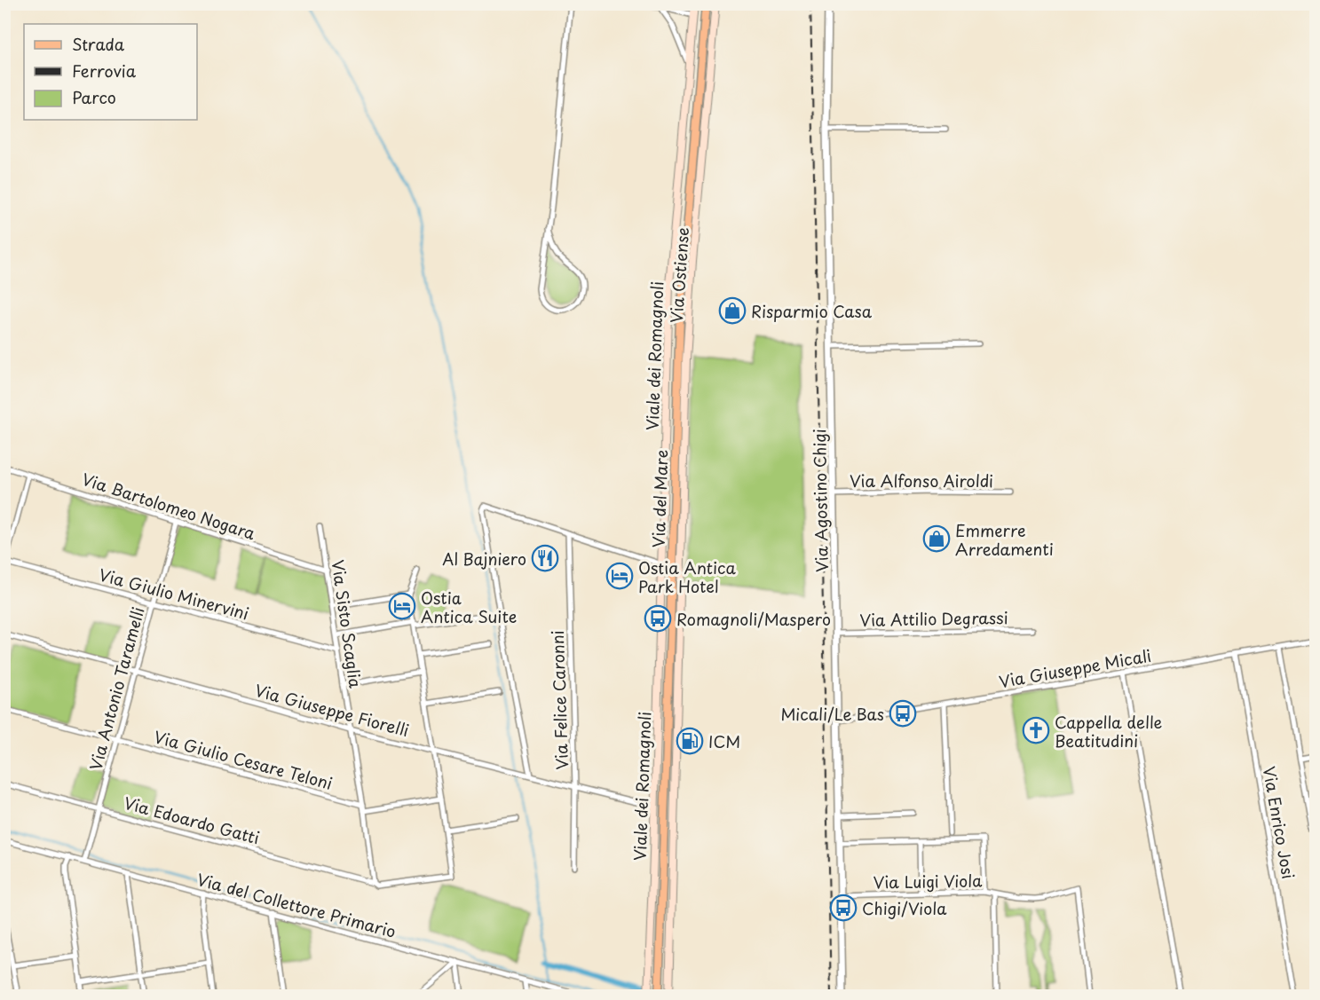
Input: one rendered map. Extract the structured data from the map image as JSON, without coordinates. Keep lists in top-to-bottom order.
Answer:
{
  "streets": {
    "main road": ["Via Ostiense", "Viale dei Romagnoli", "Via del Mare"],
    "street": [
      "Via Alfonso Airoldi",
      "Via Agostino Chigi",
      "Via Bartolomeo Nogara",
      "Via Giulio Minervini",
      "Via Attilio Degrassi",
      "Via Sisto Scaglia",
      "Via Giuseppe Micali",
      "Via Antonio Taramelli",
      "Via Felice Caronni",
      "Via Giuseppe Fiorelli",
      "Via Giulio Cesare Teloni",
      "Via Edoardo Gatti",
      "Via Enrico Josi",
      "Via Luigi Viola",
      "Via del Collettore Primario"
    ]
  },
  "crossings": [
    ["Viale dei Romagnoli", "Via Giuseppe Fiorelli"],
    ["Via Alfonso Airoldi", "Via Agostino Chigi"],
    ["Via Agostino Chigi", "Via Attilio Degrassi"],
    ["Via Agostino Chigi", "Via Giuseppe Micali"],
    ["Via Agostino Chigi", "Via Luigi Viola"],
    ["Via Bartolomeo Nogara", "Via Sisto Scaglia"],
    ["Via Bartolomeo Nogara", "Via Antonio Taramelli"],
    ["Via Giulio Minervini", "Via Sisto Scaglia"],
    ["Via Giulio Minervini", "Via Antonio Taramelli"],
    ["Via Sisto Scaglia", "Via Giuseppe Fiorelli"],
    ["Via Sisto Scaglia", "Via Giulio Cesare Teloni"],
    ["Via Sisto Scaglia", "Via Edoardo Gatti"],
    ["Via Giuseppe Micali", "Via Enrico Josi"],
    ["Via Antonio Taramelli", "Via Giuseppe Fiorelli"],
    ["Via Antonio Taramelli", "Via Giulio Cesare Teloni"],
    ["Via Antonio Taramelli", "Via Edoardo Gatti"],
    ["Via Antonio Taramelli", "Via del Collettore Primario"],
    ["Via Felice Caronni", "Via Giuseppe Fiorelli"]
  ],
  "places": {
    "shop": ["Risparmio Casa", "Emmerre Arredamenti"],
    "restaurant": ["Al Bajniero"],
    "hotel": ["Ostia Antica Park Hotel", "Ostia Antica Suite"],
    "bus stop": ["Romagnoli/Maspero", "Micali/Le Bas", "Chigi/Viola"],
    "church": ["Cappella delle Beatitudini"],
    "fuel station": ["ICM"]
  },
  "legend": ["Strada", "Ferrovia", "Parco"]
}
